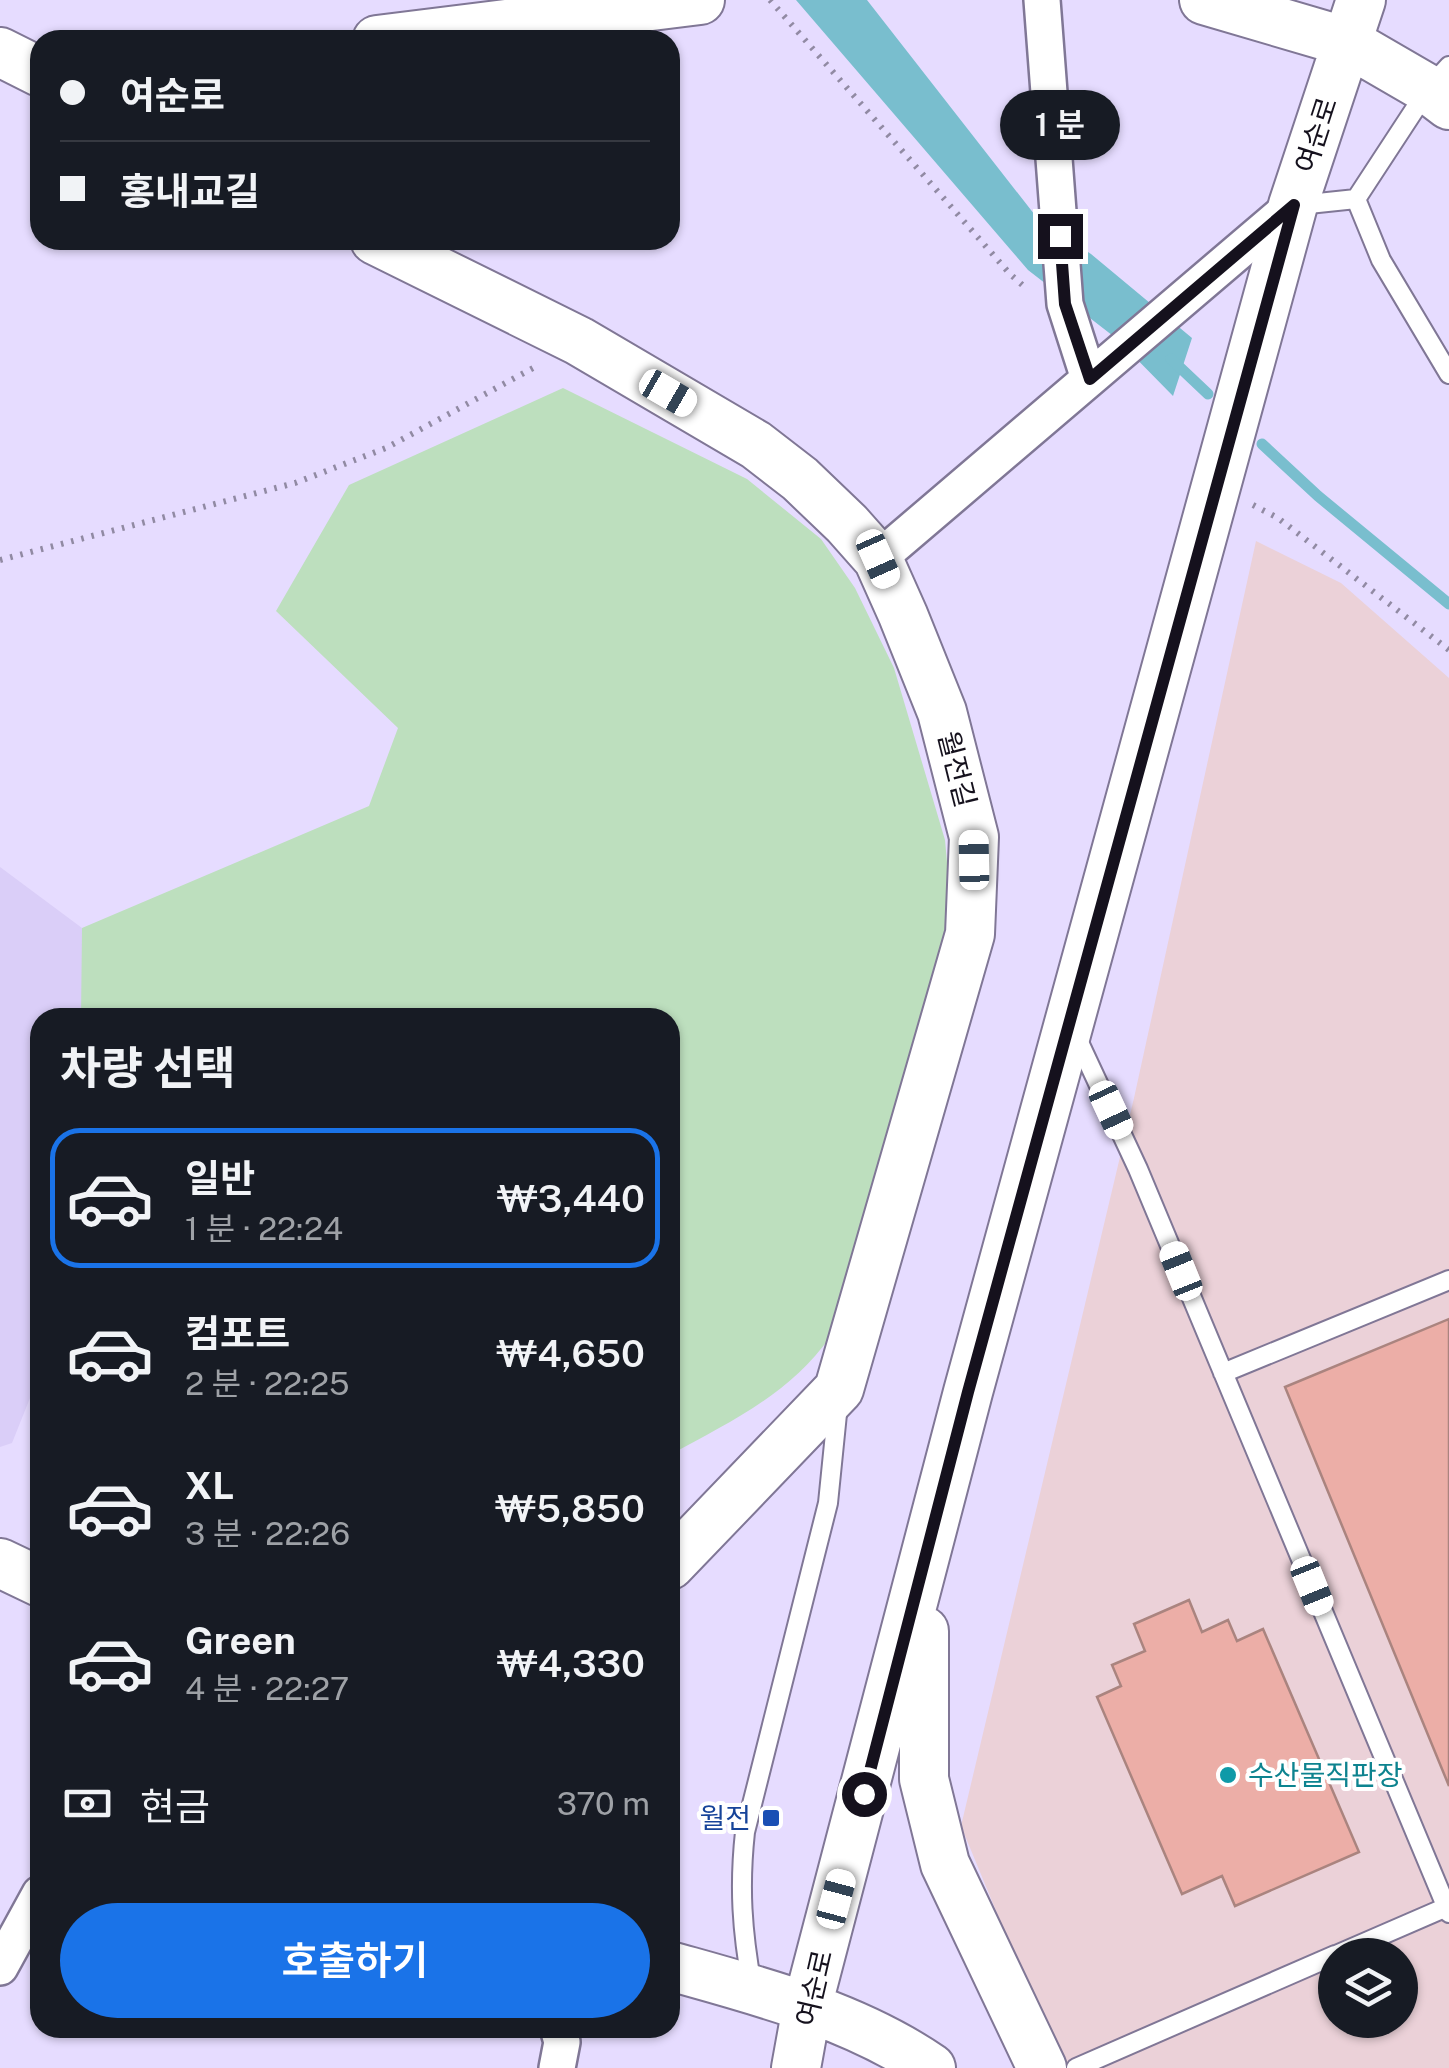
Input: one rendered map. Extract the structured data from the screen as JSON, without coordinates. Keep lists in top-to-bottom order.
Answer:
{
  "streets": {
    "street": ["여순로", "월전길"]
  },
  "places": {
    "other": ["수산물직판장"],
    "transit": ["월전"]
  },
  "page": {
    "banner": ["여순로", "홍내교길"],
    "bubble": "1 분",
    "heading": "차량 선택",
    "list": [
      {
        "name": "일반",
        "note": "1 분 · 22:24",
        "value": "₩3,440"
      },
      {
        "name": "컴포트",
        "note": "2 분 · 22:25",
        "value": "₩4,650"
      },
      {
        "name": "XL",
        "note": "3 분 · 22:26",
        "value": "₩5,850"
      },
      {
        "name": "Green",
        "note": "4 분 · 22:27",
        "value": "₩4,330"
      }
    ],
    "pay": ["현금", "370 m"],
    "buttons": "호출하기"
  }
}
